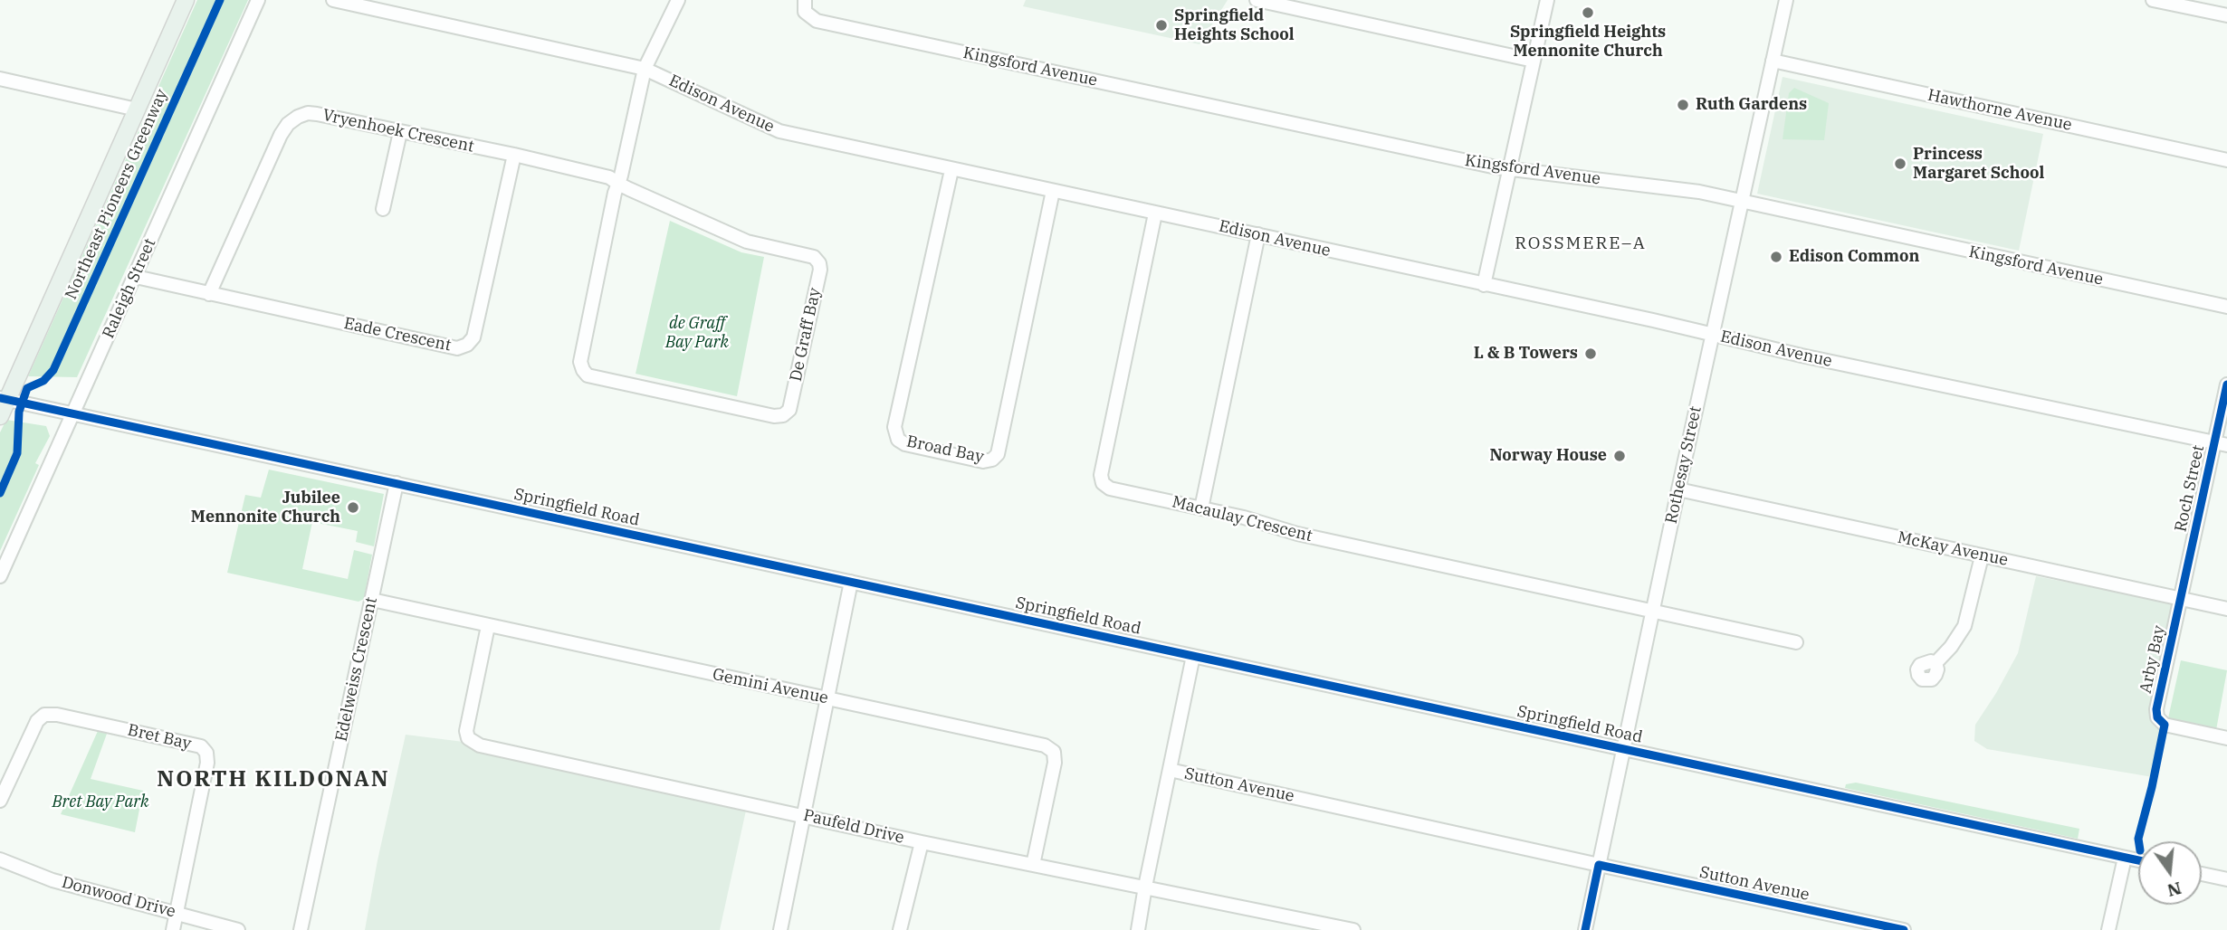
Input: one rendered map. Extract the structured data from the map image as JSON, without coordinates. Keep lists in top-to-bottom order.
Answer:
{
  "streets": {
    "street": [
      "Kingsford Avenue",
      "Edison Avenue",
      "Hawthorne Avenue",
      "Vryenhoek Crescent",
      "Raleigh Street",
      "Eade Crescent",
      "De Graff Bay",
      "Broad Bay",
      "Rothesay Street",
      "Roch Street",
      "Springfield Road",
      "Macaulay Crescent",
      "McKay Avenue",
      "Arby Bay",
      "Edelweiss Crescent",
      "Gemini Avenue",
      "Bret Bay",
      "Sutton Avenue",
      "Paufeld Drive",
      "Donwood Drive"
    ],
    "cycle path": ["Northeast Pioneers Greenway"]
  },
  "crossings": [
    ["Kingsford Avenue", "Rothesay Street"],
    ["Edison Avenue", "Broad Bay"],
    ["Edison Avenue", "Rothesay Street"],
    ["Edison Avenue", "Roch Street"],
    ["Edison Avenue", "Macaulay Crescent"],
    ["Hawthorne Avenue", "Rothesay Street"],
    ["Vryenhoek Crescent", "Eade Crescent"],
    ["Vryenhoek Crescent", "De Graff Bay"],
    ["Raleigh Street", "Eade Crescent"],
    ["Raleigh Street", "Springfield Road"],
    ["Rothesay Street", "Springfield Road"],
    ["Rothesay Street", "Macaulay Crescent"],
    ["Rothesay Street", "McKay Avenue"],
    ["Rothesay Street", "Sutton Avenue"],
    ["Roch Street", "McKay Avenue"],
    ["Roch Street", "Arby Bay"],
    ["Springfield Road", "Edelweiss Crescent"],
    ["McKay Avenue", "Arby Bay"],
    ["Edelweiss Crescent", "Gemini Avenue"],
    ["Gemini Avenue", "Paufeld Drive"],
    ["Bret Bay", "Donwood Drive"]
  ],
  "districts": ["ROSSMERE–A", "NORTH KILDONAN"],
  "parks": ["de Graff Bay Park", "Bret Bay Park"],
  "places": [
    "Springfield Heights Mennonite Church",
    "Springfield Heights School",
    "Ruth Gardens",
    "Princess Margaret School",
    "Edison Common",
    "L & B Towers",
    "Norway House",
    "Jubilee Mennonite Church"
  ],
  "north": "bottom"
}
